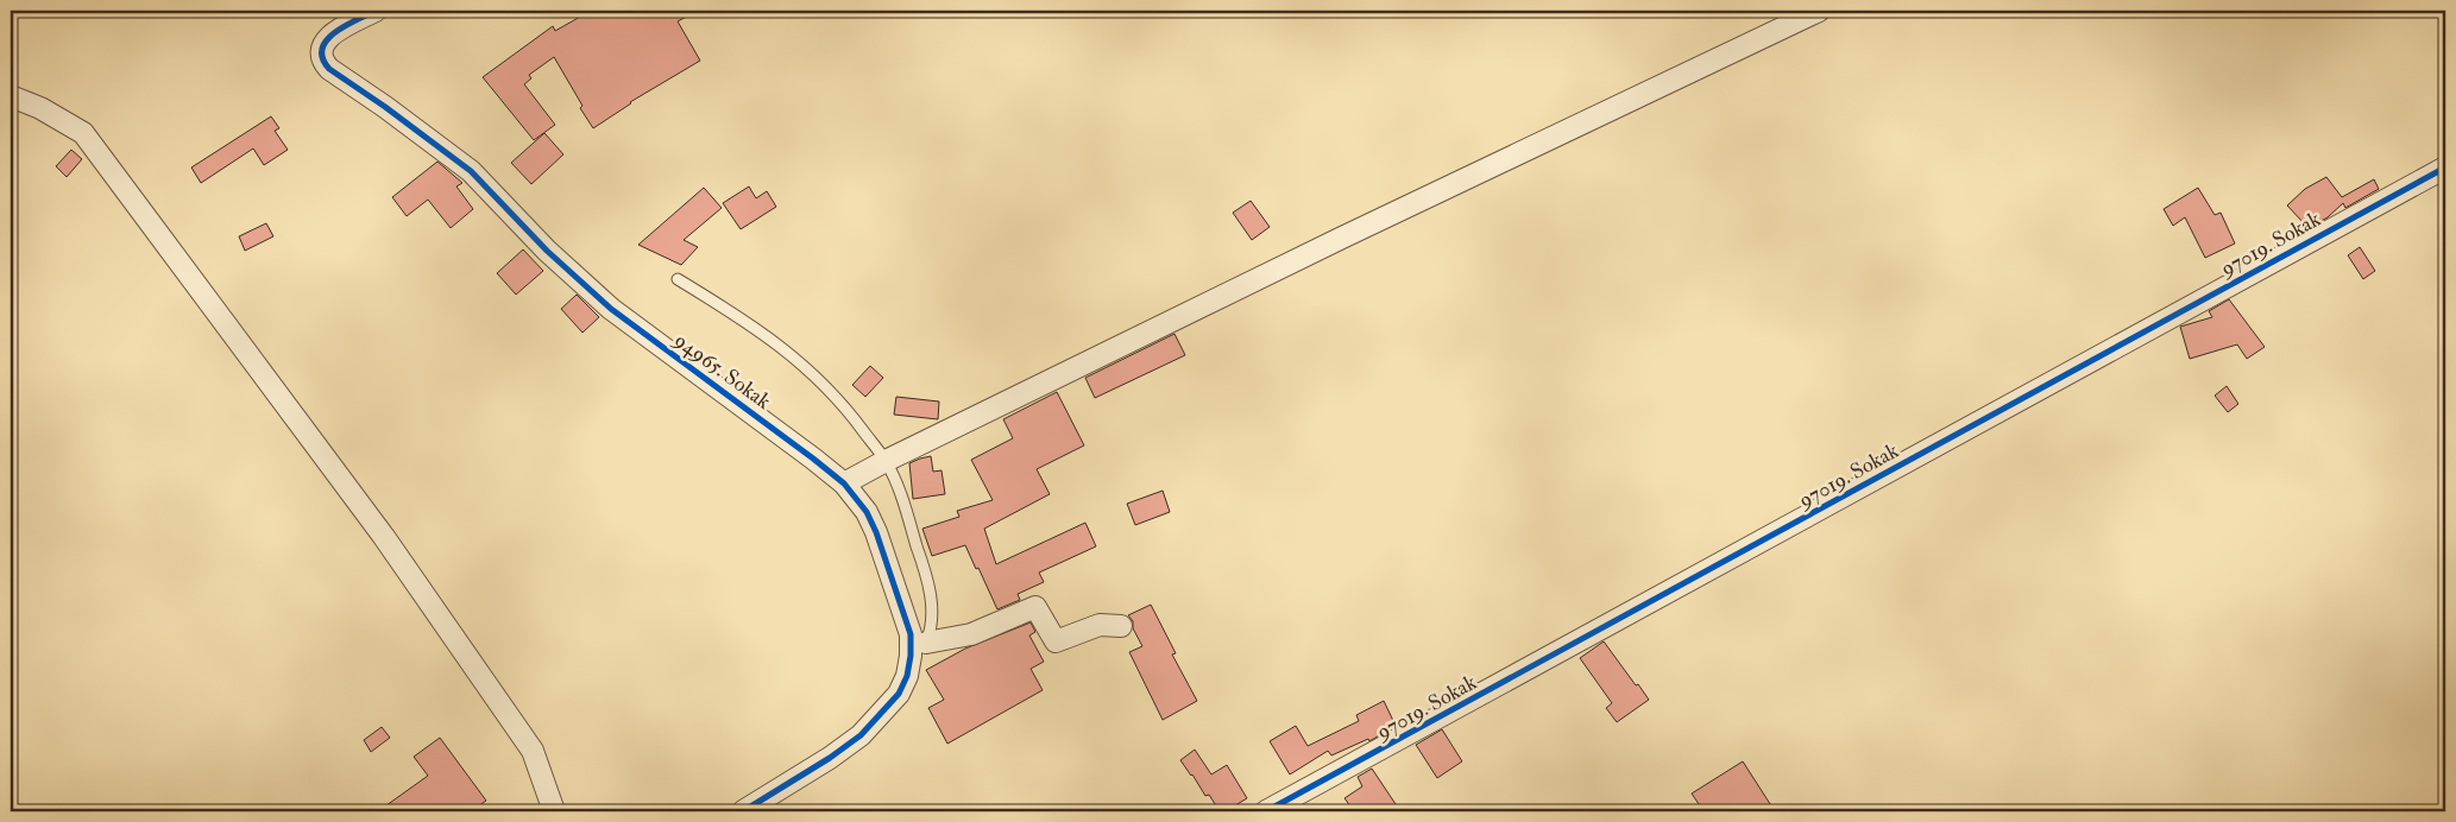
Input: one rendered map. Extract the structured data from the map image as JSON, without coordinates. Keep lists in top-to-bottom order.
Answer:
{
  "streets": {
    "street": ["97019. Sokak", "94965. Sokak"]
  }
}
